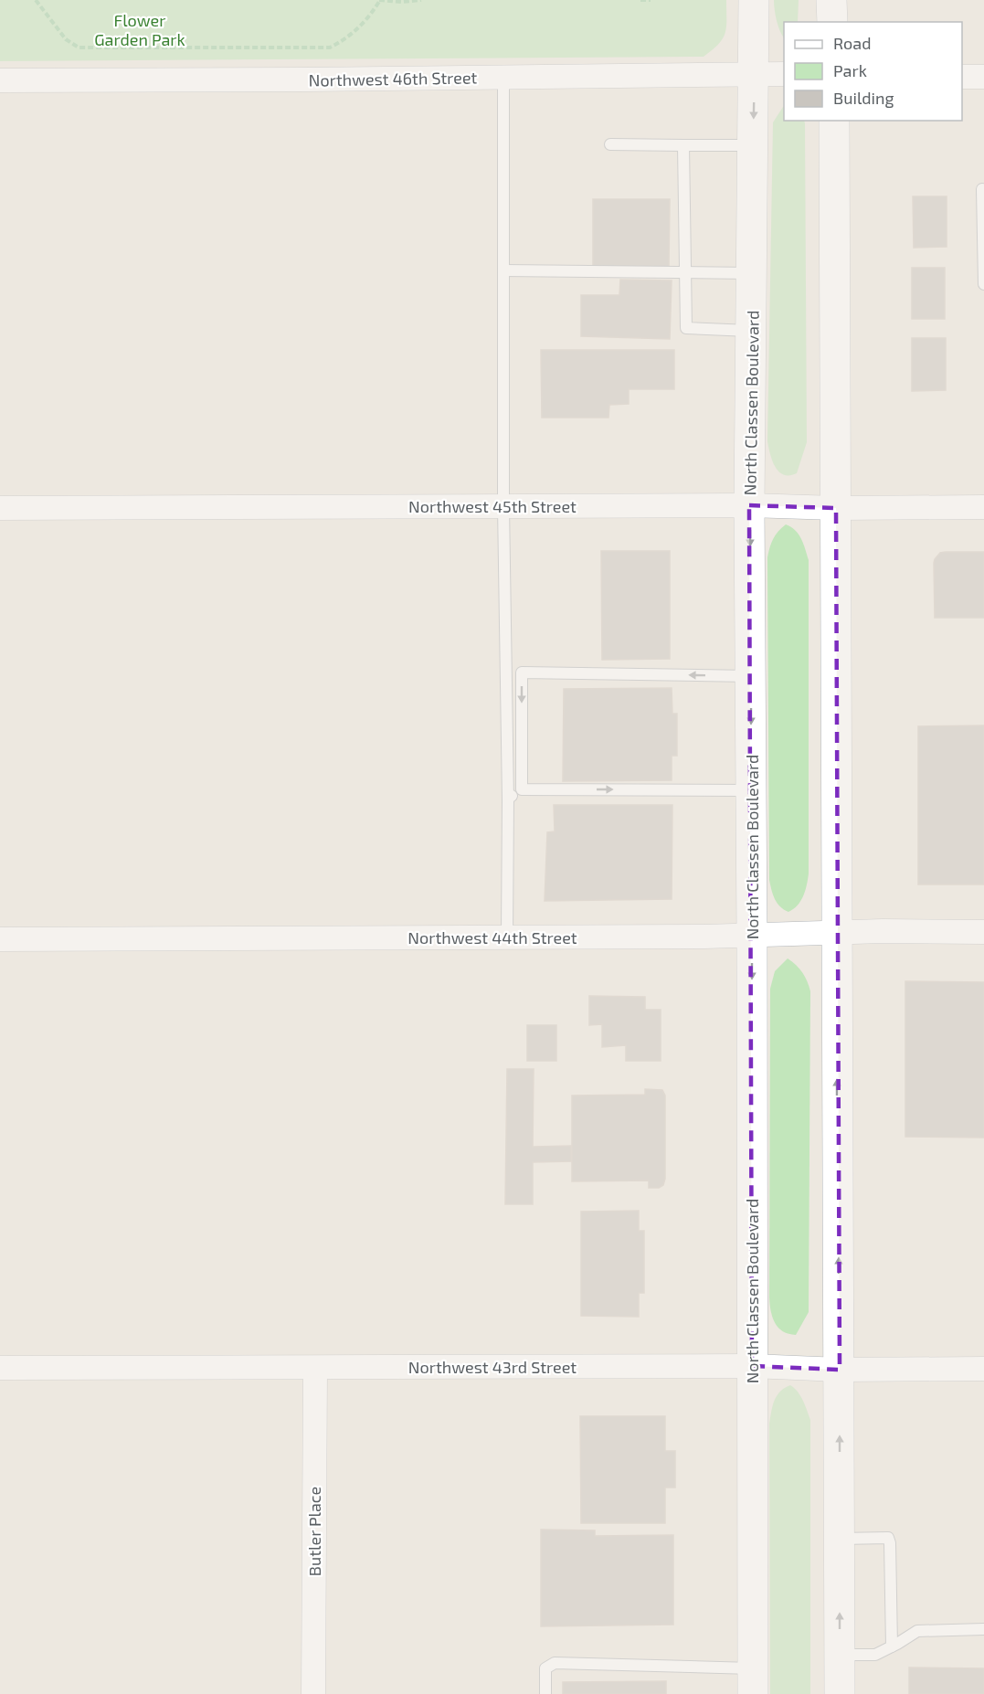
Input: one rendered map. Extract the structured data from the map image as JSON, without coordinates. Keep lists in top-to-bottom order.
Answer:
{
  "streets": {
    "main road": ["North Classen Boulevard"],
    "street": [
      "Northwest 46th Street",
      "Northwest 45th Street",
      "Northwest 44th Street",
      "Northwest 43rd Street",
      "Butler Place"
    ]
  },
  "crossings": [
    ["Northwest 46th Street", "North Classen Boulevard"],
    ["North Classen Boulevard", "Northwest 45th Street"],
    ["North Classen Boulevard", "Northwest 44th Street"],
    ["North Classen Boulevard", "Northwest 43rd Street"],
    ["Northwest 43rd Street", "Butler Place"]
  ],
  "parks": ["Flower Garden Park"],
  "legend": ["Road", "Park", "Building"]
}
